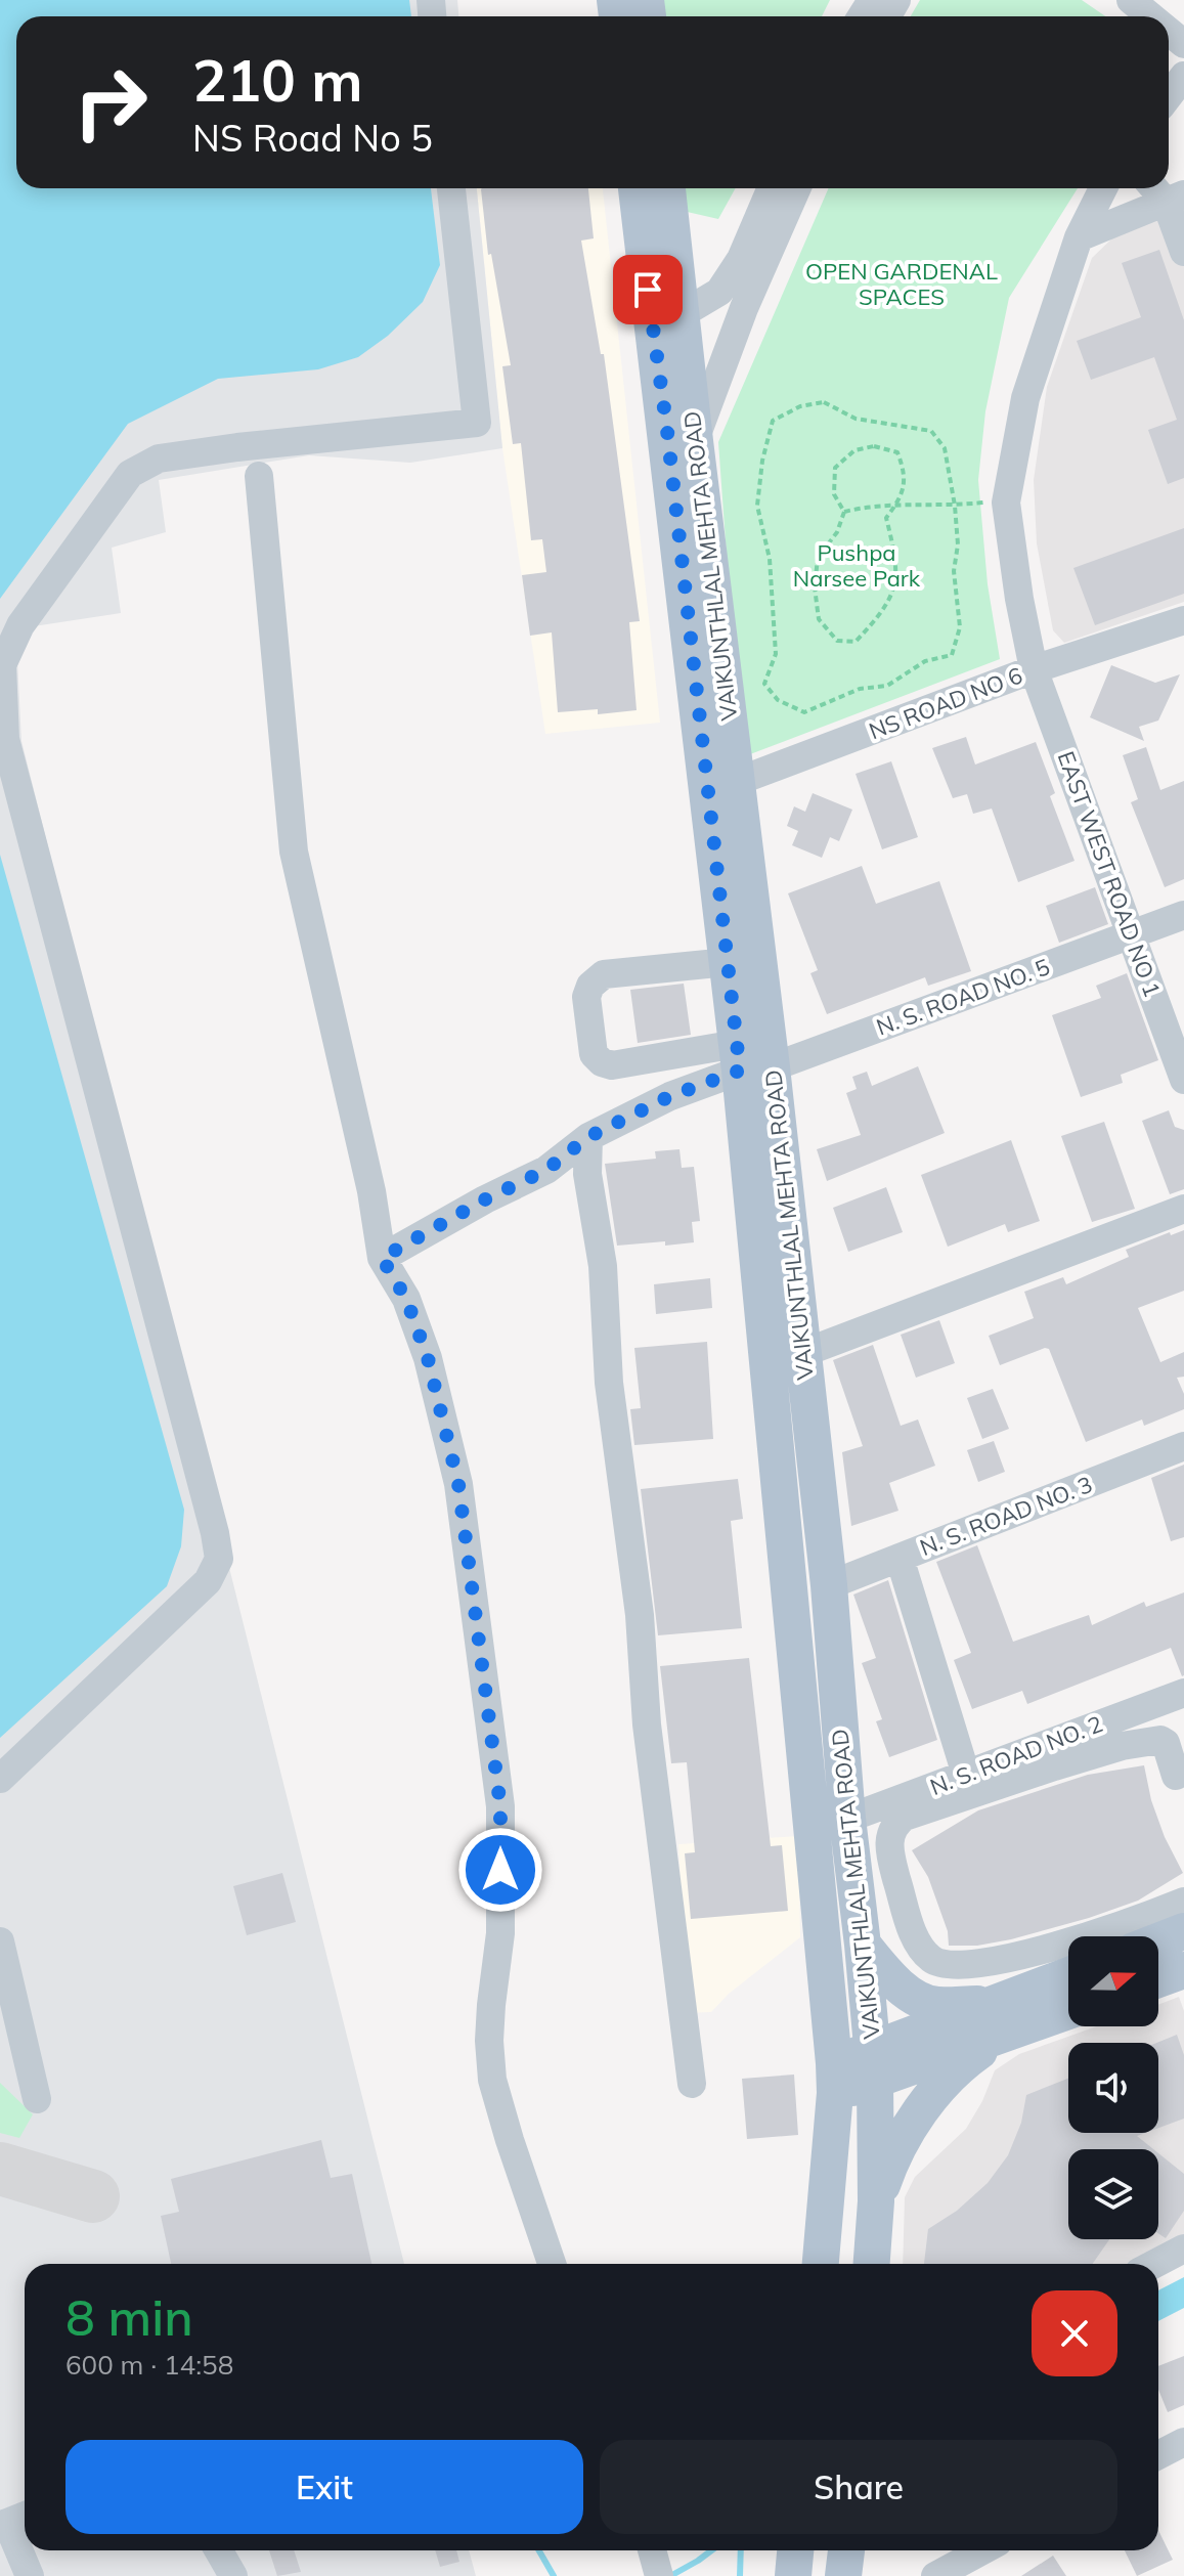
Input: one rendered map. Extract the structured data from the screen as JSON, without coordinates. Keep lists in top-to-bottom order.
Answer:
{
  "streets": {
    "main road": ["VAIKUNTHLAL MEHTA ROAD"],
    "street": [
      "NS ROAD NO 6",
      "EAST WEST ROAD NO 1",
      "N. S. ROAD NO. 5",
      "N. S. ROAD NO. 3",
      "N. S. ROAD NO. 2"
    ]
  },
  "crossings": [
    ["VAIKUNTHLAL MEHTA ROAD", "NS ROAD NO 6"],
    ["VAIKUNTHLAL MEHTA ROAD", "N. S. ROAD NO. 5"],
    ["VAIKUNTHLAL MEHTA ROAD", "N. S. ROAD NO. 3"],
    ["VAIKUNTHLAL MEHTA ROAD", "N. S. ROAD NO. 2"],
    ["NS ROAD NO 6", "EAST WEST ROAD NO 1"],
    ["EAST WEST ROAD NO 1", "N. S. ROAD NO. 5"]
  ],
  "parks": ["OPEN GARDENAL SPACES", "Pushpa Narsee Park"],
  "north": "right",
  "page": {
    "turn": ["210 m", "NS Road No 5"],
    "heading": ["8 min", "600 m · 14:58"],
    "buttons": ["Exit", "Share"]
  }
}
